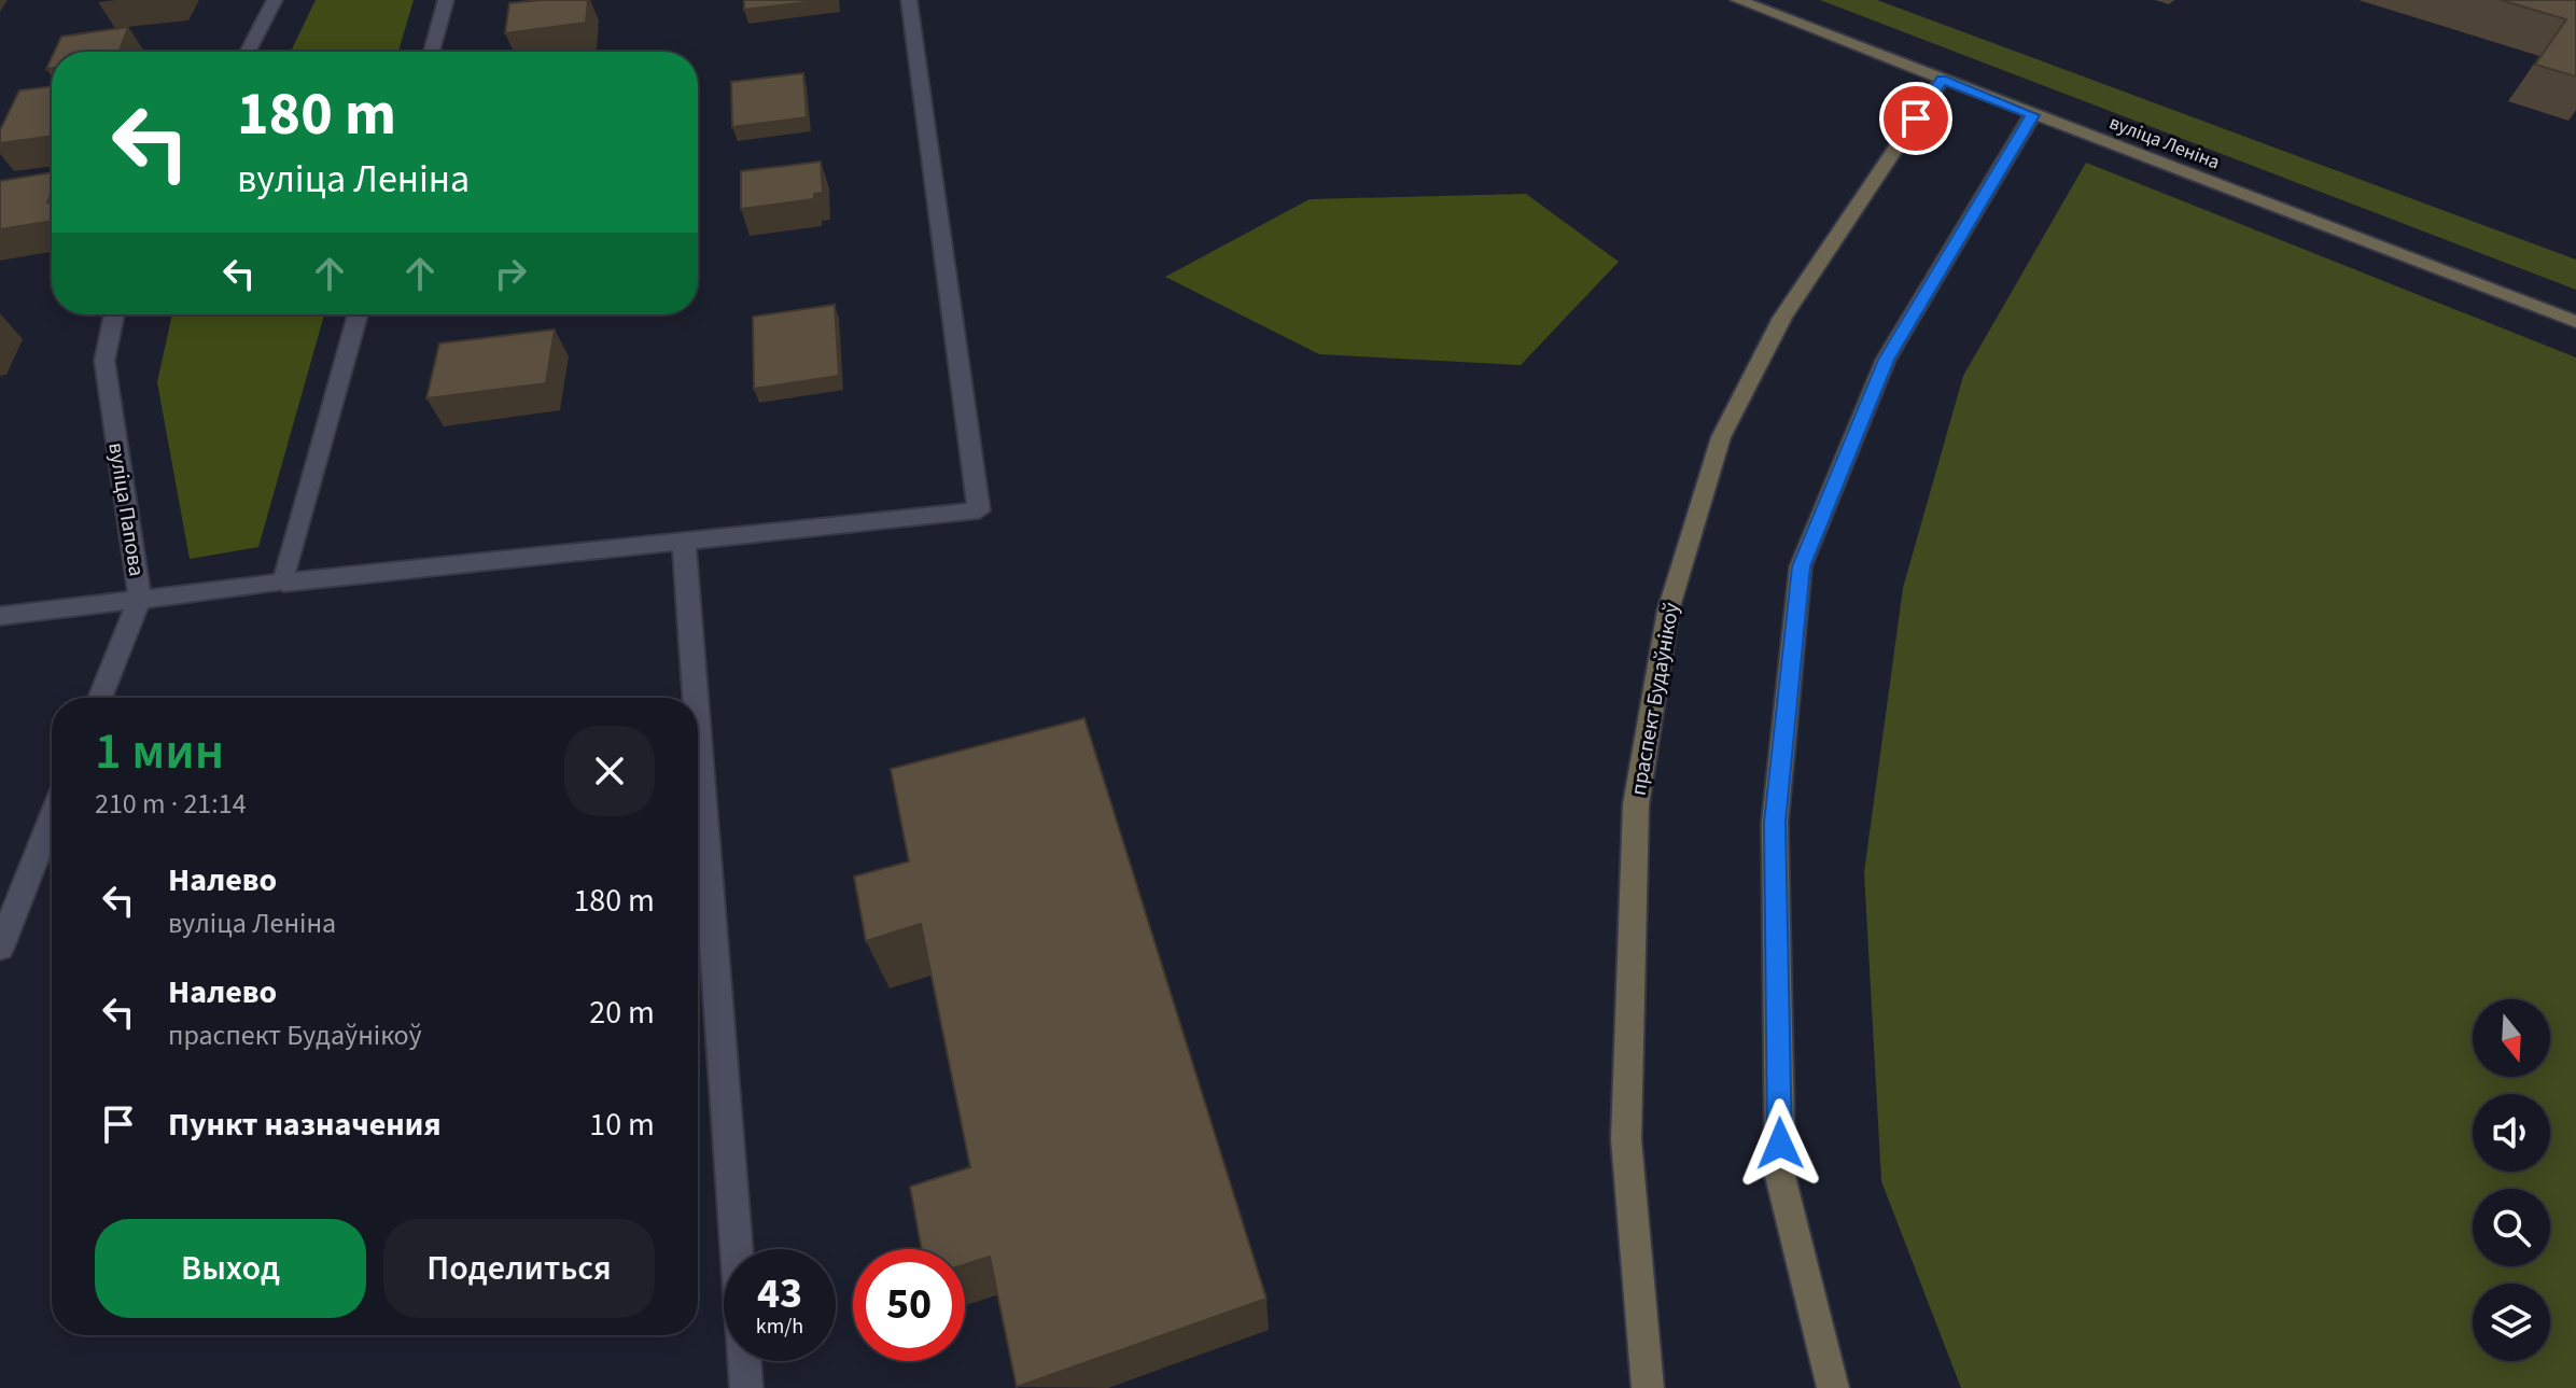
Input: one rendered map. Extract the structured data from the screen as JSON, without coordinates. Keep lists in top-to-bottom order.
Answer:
{
  "streets": {
    "main road": ["вуліца Леніна", "праспект Будаўнікоў"],
    "street": ["вуліца Папова"]
  },
  "crossings": [
    ["вуліца Леніна", "праспект Будаўнікоў"]
  ],
  "north": "bottom",
  "page": {
    "turn": ["180 m", "вуліца Леніна"],
    "heading": ["1 мин", "210 m · 21:14"],
    "list": [
      {
        "name": "Налево",
        "note": "вуліца Леніна",
        "value": "180 m"
      },
      {
        "name": "Налево",
        "note": "праспект Будаўнікоў",
        "value": "20 m"
      },
      {
        "name": "Пункт назначения",
        "value": "10 m"
      }
    ],
    "buttons": ["Выход", "Поделиться"],
    "speed": "43 km/h",
    "limit": "50"
  }
}
